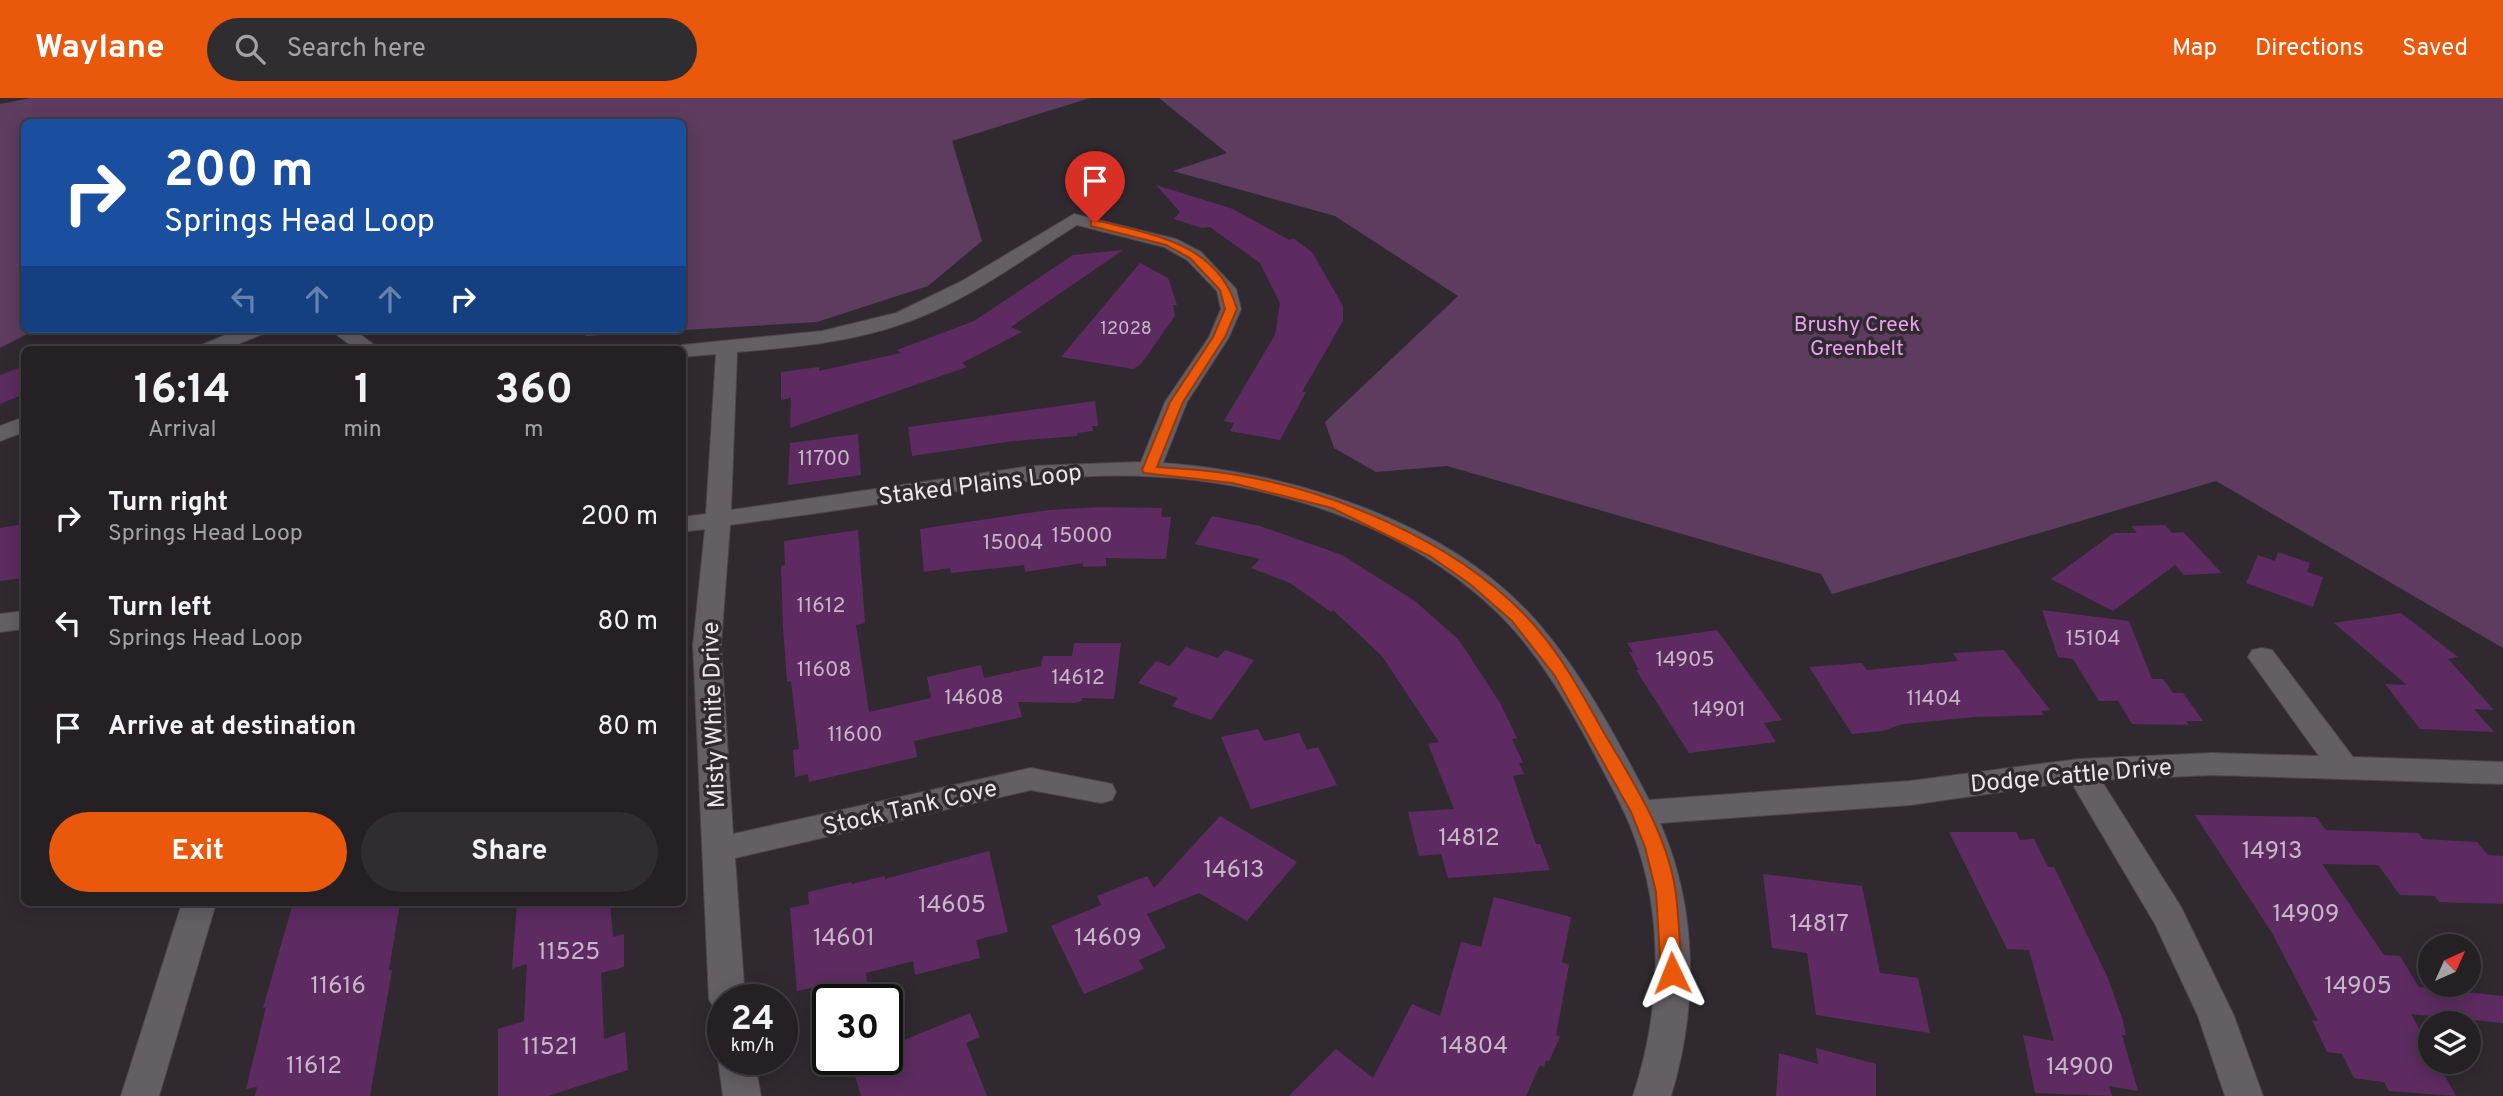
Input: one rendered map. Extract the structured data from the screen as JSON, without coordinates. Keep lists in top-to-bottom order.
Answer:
{
  "streets": {
    "street": [
      "Staked Plains Loop",
      "Misty White Drive",
      "Dodge Cattle Drive",
      "Stock Tank Cove"
    ]
  },
  "crossings": [
    ["Staked Plains Loop", "Misty White Drive"],
    ["Staked Plains Loop", "Dodge Cattle Drive"],
    ["Misty White Drive", "Stock Tank Cove"]
  ],
  "parks": ["Brushy Creek Greenbelt"],
  "house_numbers": [
    "12028",
    "11700",
    "15000",
    "15004",
    "11612",
    "15104",
    "14905",
    "11608",
    "14612",
    "14608",
    "11404",
    "14901",
    "11600",
    "14812",
    "14913",
    "14613",
    "14605",
    "14909",
    "14817",
    "14601",
    "14609",
    "11525",
    "11616",
    "14905",
    "14804",
    "11521",
    "11612",
    "14900"
  ],
  "north": "top right",
  "page": {
    "header": "Waylane",
    "search": "Search here",
    "nav": ["Map", "Directions", "Saved"],
    "turn": ["200 m", "Springs Head Loop"],
    "eta": [
      "16:14",
      "Arrival",
      "1",
      "min",
      "360",
      "m"
    ],
    "list": [
      {
        "name": "Turn right",
        "note": "Springs Head Loop",
        "value": "200 m"
      },
      {
        "name": "Turn left",
        "note": "Springs Head Loop",
        "value": "80 m"
      },
      {
        "name": "Arrive at destination",
        "value": "80 m"
      }
    ],
    "buttons": ["Exit", "Share"],
    "speed": "24 km/h",
    "limit": "30"
  }
}
